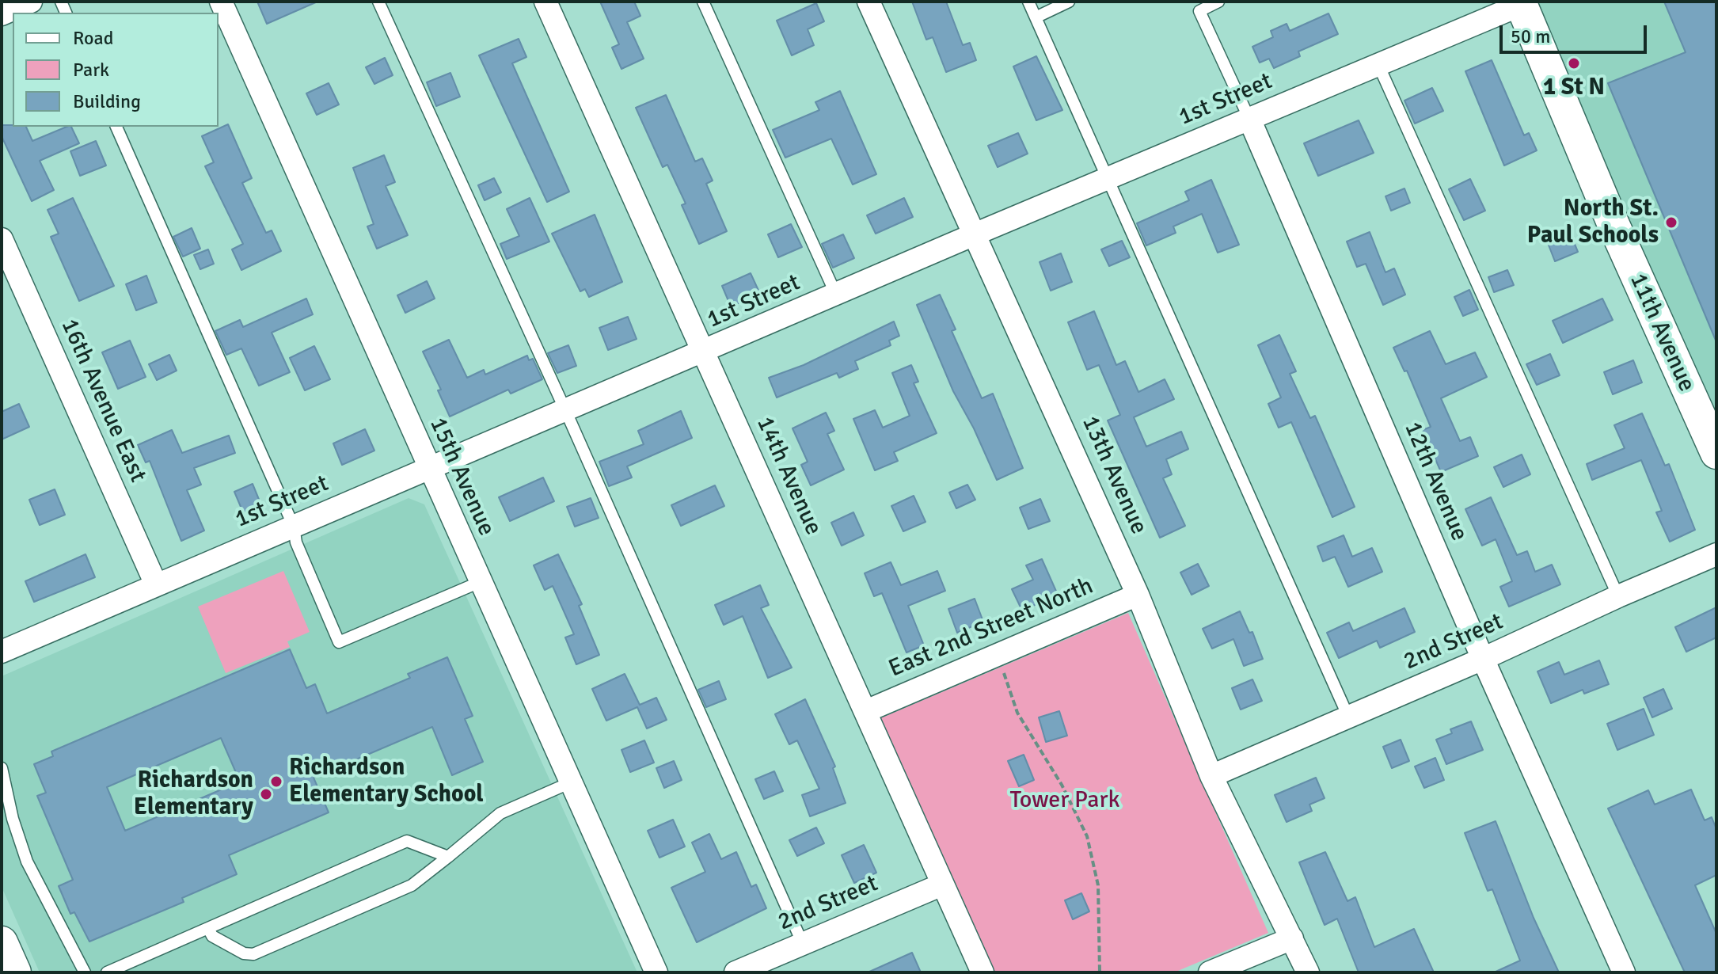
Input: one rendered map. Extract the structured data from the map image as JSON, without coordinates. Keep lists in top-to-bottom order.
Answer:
{
  "streets": {
    "street": [
      "1st Street",
      "11th Avenue",
      "16th Avenue East",
      "13th Avenue",
      "14th Avenue",
      "15th Avenue",
      "12th Avenue",
      "East 2nd Street North",
      "2nd Street"
    ]
  },
  "crossings": [
    ["1st Street", "11th Avenue"],
    ["1st Street", "16th Avenue East"],
    ["1st Street", "13th Avenue"],
    ["1st Street", "14th Avenue"],
    ["1st Street", "15th Avenue"],
    ["1st Street", "12th Avenue"],
    ["13th Avenue", "East 2nd Street North"],
    ["13th Avenue", "2nd Street"],
    ["14th Avenue", "East 2nd Street North"],
    ["14th Avenue", "2nd Street"],
    ["12th Avenue", "2nd Street"]
  ],
  "parks": ["Tower Park"],
  "places": [
    "1 St N",
    "North St. Paul Schools",
    "Richardson Elementary School",
    "Richardson Elementary"
  ],
  "legend": ["Road", "Park", "Building"],
  "scale_bar": "50 m"
}
